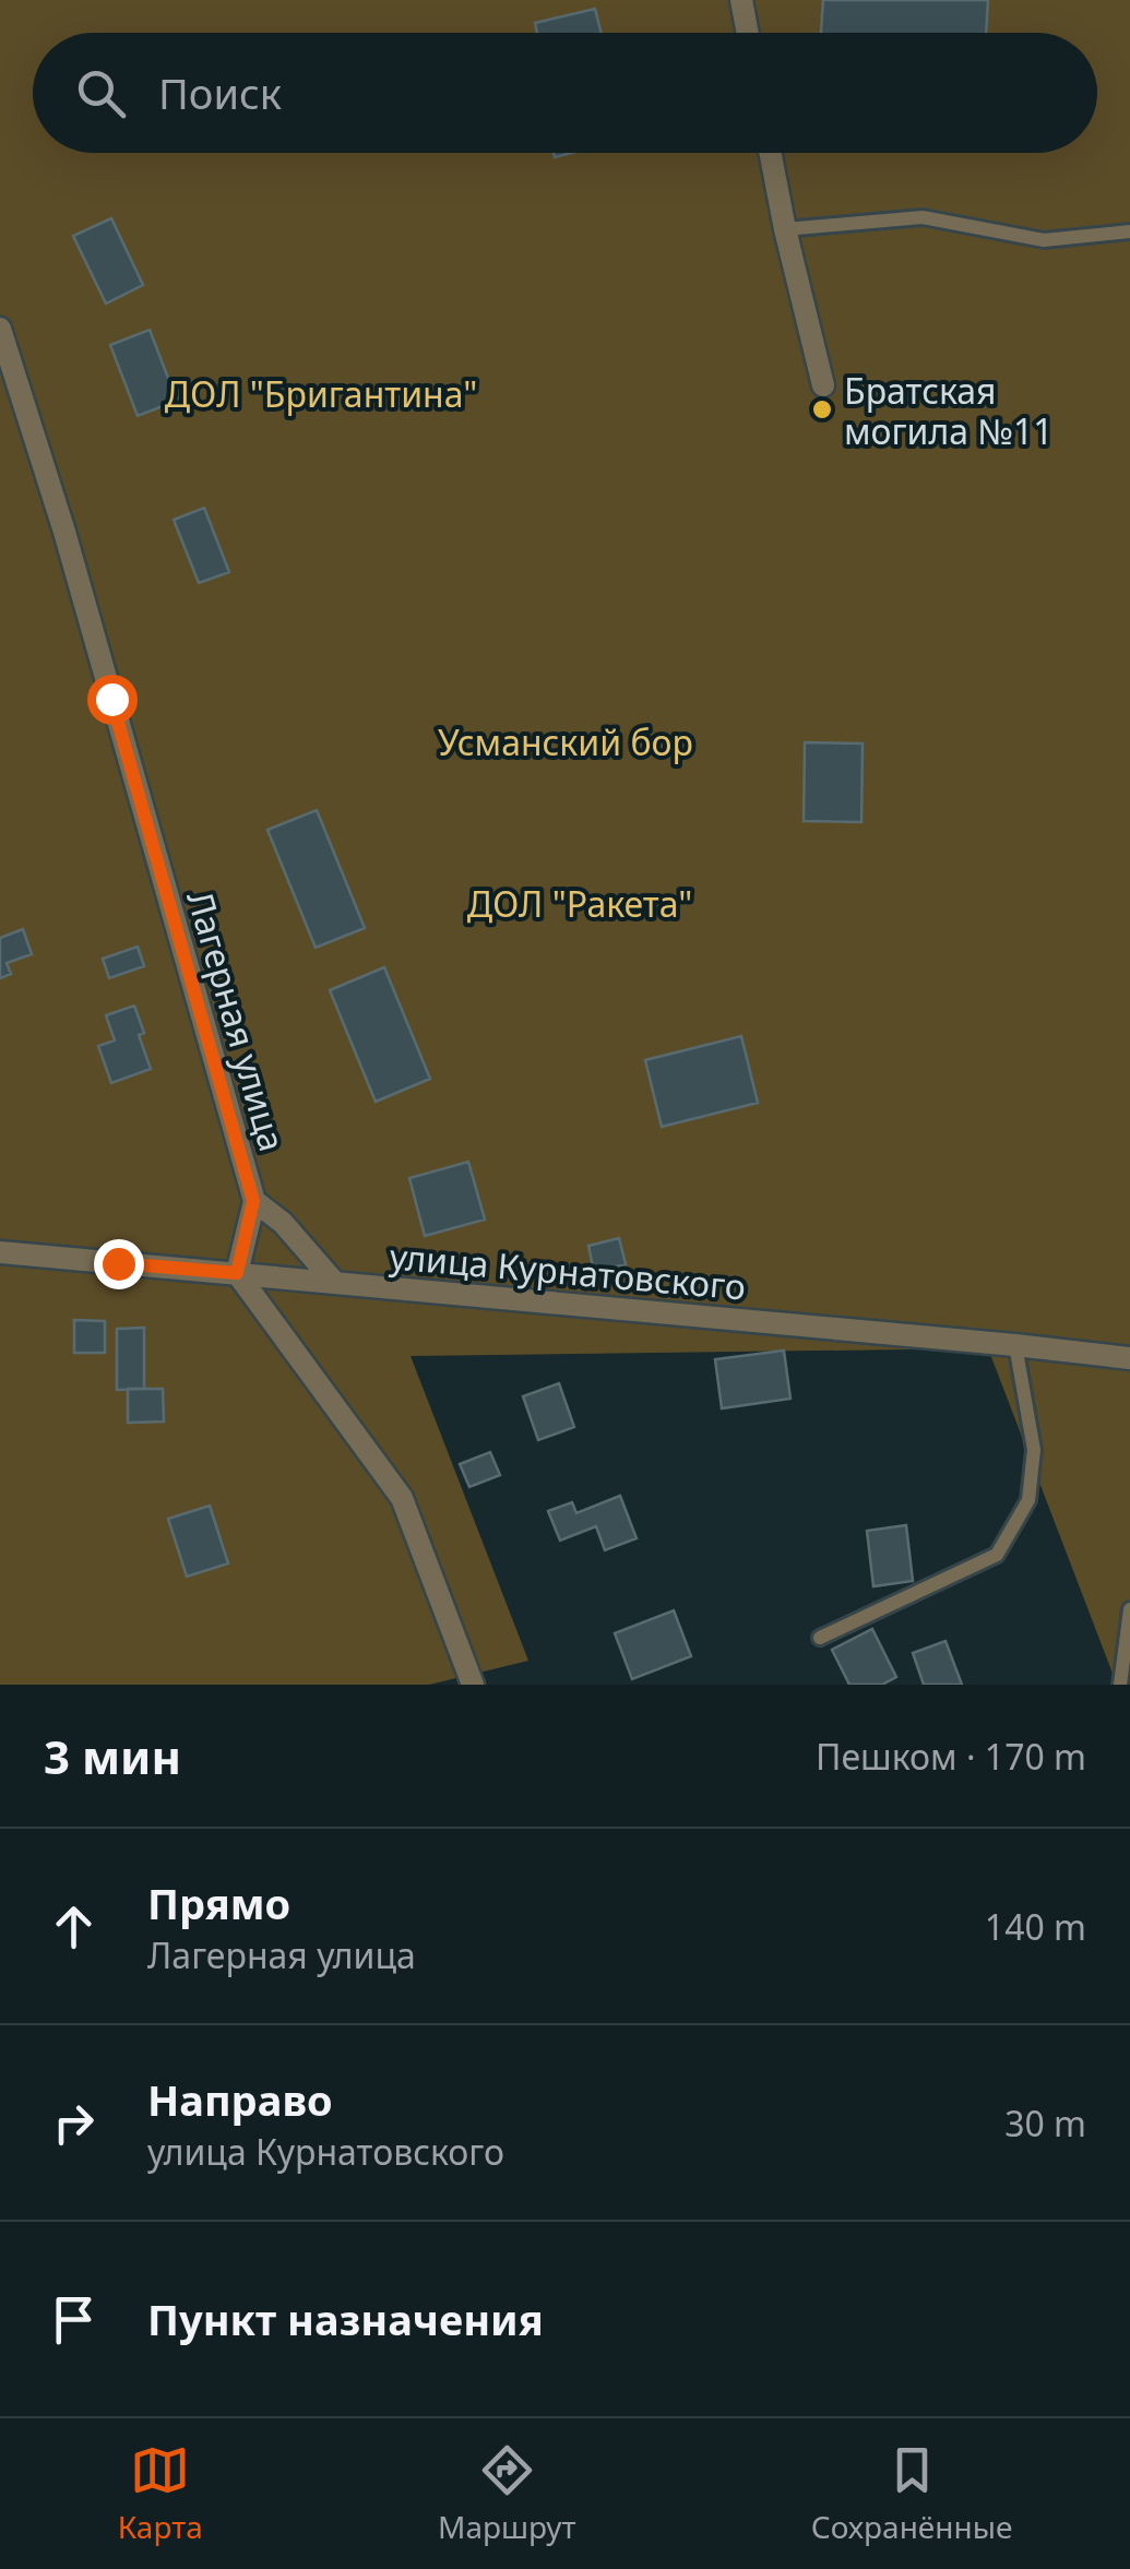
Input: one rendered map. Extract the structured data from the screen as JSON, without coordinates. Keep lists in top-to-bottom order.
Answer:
{
  "streets": {
    "street": ["Лагерная улица", "улица Курнатовского"]
  },
  "crossings": [
    ["Лагерная улица", "улица Курнатовского"]
  ],
  "parks": ["ДОЛ \"Бригантина\"", "Усманский бор", "ДОЛ \"Ракета\""],
  "places": ["Братская могила №11"],
  "page": {
    "search": "Поиск",
    "heading": ["3 мин", "Пешком · 170 m"],
    "list": [
      ["Прямо", "Лагерная улица", "140 m"],
      ["Направо", "улица Курнатовского", "30 m"],
      "Пункт назначения"
    ],
    "nav": ["Карта", "Маршрут", "Сохранённые"]
  }
}
